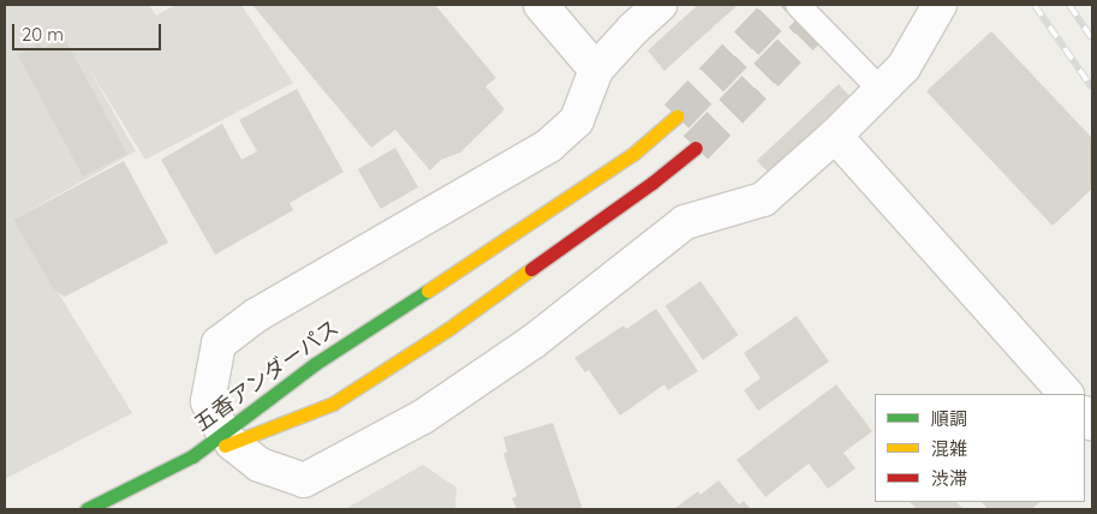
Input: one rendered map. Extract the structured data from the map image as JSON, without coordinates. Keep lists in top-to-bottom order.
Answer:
{
  "streets": {
    "main road": ["五香アンダーパス"]
  },
  "legend": ["順調", "混雑", "渋滞"],
  "scale_bar": "20 m"
}
